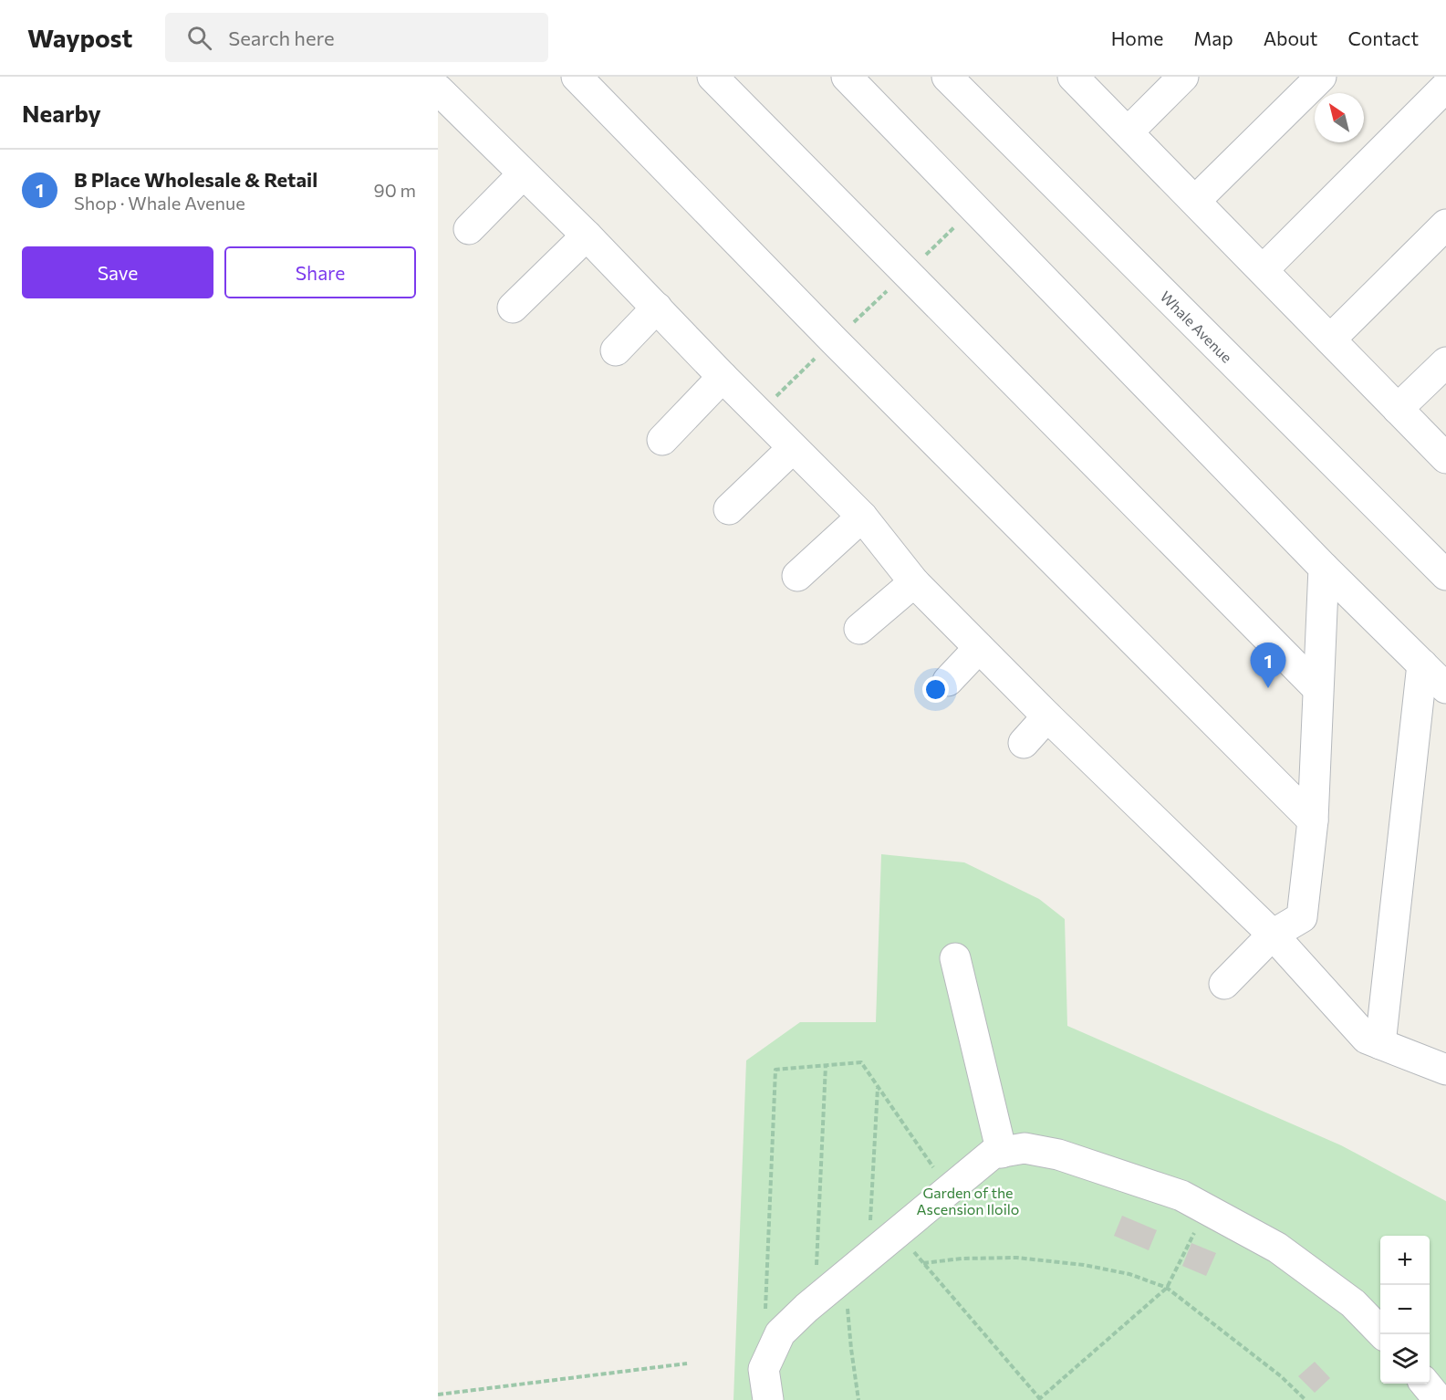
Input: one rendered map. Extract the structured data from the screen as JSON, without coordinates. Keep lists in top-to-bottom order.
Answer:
{
  "streets": {
    "street": ["Whale Avenue"]
  },
  "parks": ["Garden of the Ascension Iloilo"],
  "north": "top left",
  "page": {
    "header": "Waypost",
    "search": "Search here",
    "nav": [
      "Home",
      "Map",
      "About",
      "Contact"
    ],
    "heading": "Nearby",
    "list": [
      {
        "mark": "1",
        "name": "B Place Wholesale & Retail",
        "note": "Shop · Whale Avenue",
        "value": "90 m"
      }
    ],
    "buttons": ["Save", "Share"],
    "pins": "1",
    "map_buttons": ["+", "−"]
  }
}
